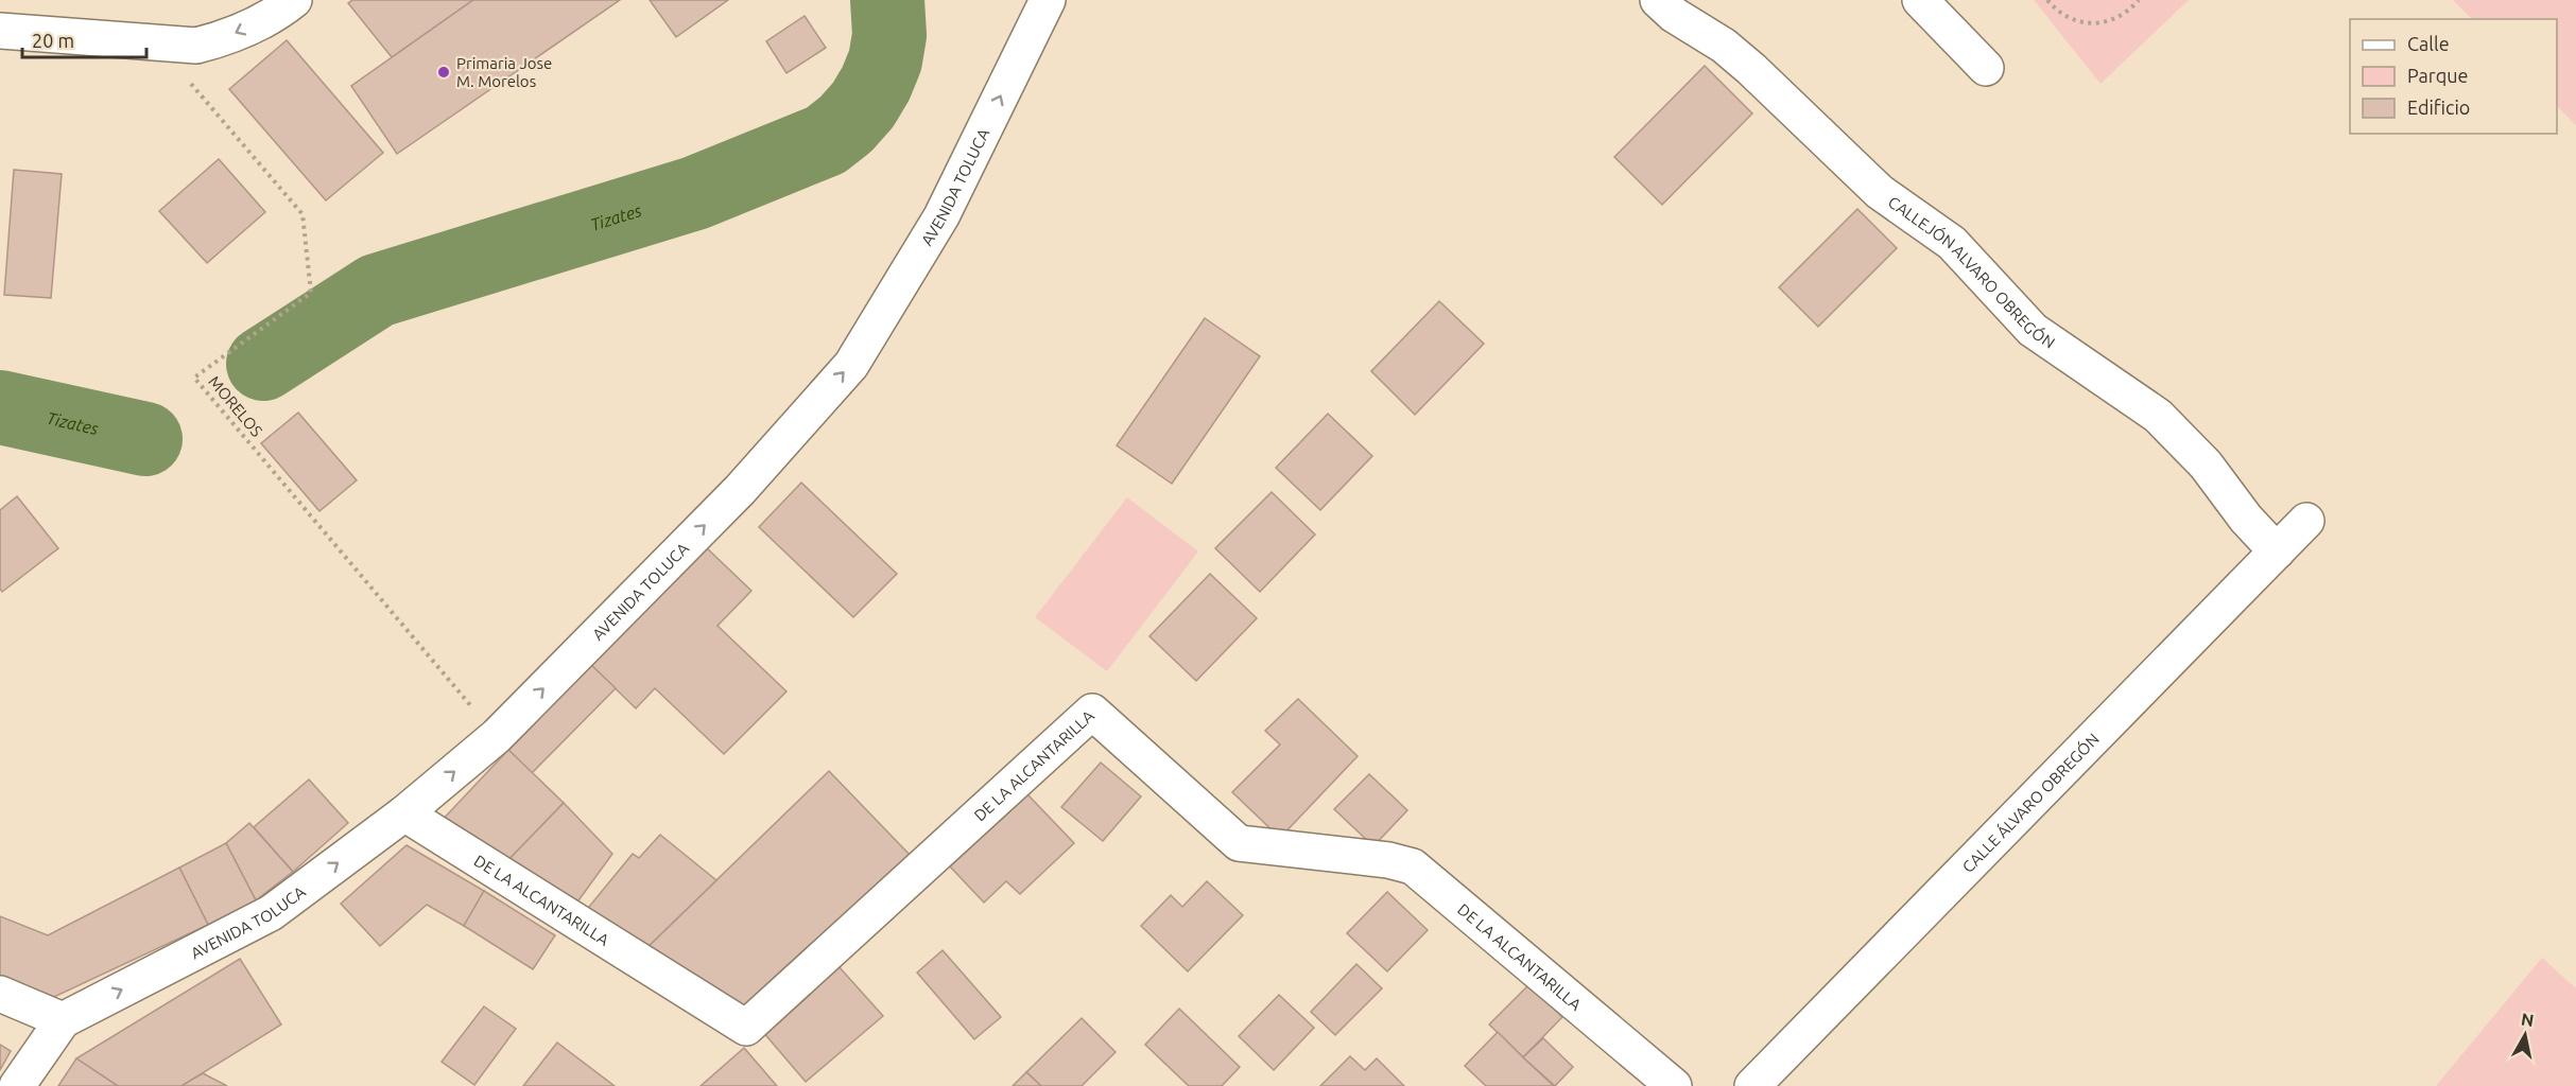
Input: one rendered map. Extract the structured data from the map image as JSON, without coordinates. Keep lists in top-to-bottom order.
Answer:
{
  "streets": {
    "street": [
      "AVENIDA TOLUCA",
      "CALLEJÓN ALVARO OBREGÓN",
      "DE LA ALCANTARILLA",
      "CALLE ÁLVARO OBREGÓN"
    ],
    "path": ["MORELOS"]
  },
  "crossings": [
    ["AVENIDA TOLUCA", "MORELOS"],
    ["AVENIDA TOLUCA", "DE LA ALCANTARILLA"],
    ["CALLEJÓN ALVARO OBREGÓN", "CALLE ÁLVARO OBREGÓN"]
  ],
  "one_way": ["AVENIDA TOLUCA"],
  "water": ["Tizates"],
  "places": ["Primaria Jose M. Morelos"],
  "legend": ["Calle", "Parque", "Edificio"],
  "scale_bar": "20 m",
  "north": "top"
}
